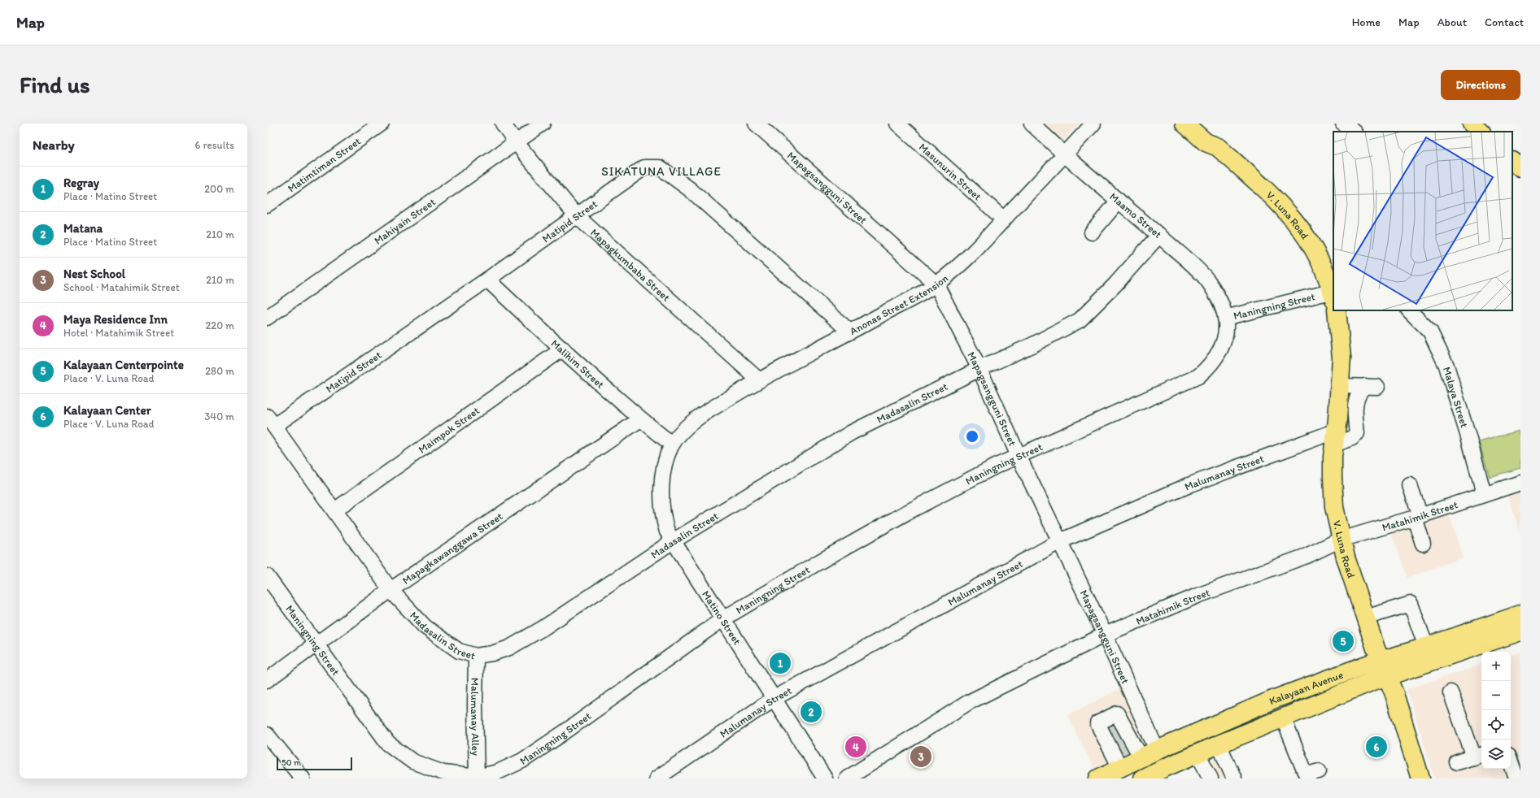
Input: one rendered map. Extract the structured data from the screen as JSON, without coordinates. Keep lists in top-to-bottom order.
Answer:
{
  "streets": {
    "main road": ["V. Luna Road", "Kalayaan Avenue"],
    "street": [
      "Matimtiman Street",
      "Masunurin Street",
      "Mapagsangguni Street",
      "Maamo Street",
      "Mahiyain Street",
      "Matipid Street",
      "Mapagkumbaba Street",
      "Anonas Street Extension",
      "Maningning Street",
      "Malihim Street",
      "Malaya Street",
      "Madasalin Street",
      "Maimpok Street",
      "Malumanay Street",
      "Matahimik Street",
      "Mapagkawanggawa Street",
      "Matino Street",
      "Malumanay Alley"
    ]
  },
  "crossings": [
    ["Masunurin Street", "Anonas Street Extension"],
    ["Mapagsangguni Street", "Anonas Street Extension"],
    ["Mapagsangguni Street", "Maningning Street"],
    ["Mapagsangguni Street", "Madasalin Street"],
    ["Mapagsangguni Street", "Malumanay Street"],
    ["Mapagsangguni Street", "Matahimik Street"],
    ["Mapagsangguni Street", "Kalayaan Avenue"],
    ["Maamo Street", "Anonas Street Extension"],
    ["Maamo Street", "Maningning Street"],
    ["Maamo Street", "Madasalin Street"],
    ["V. Luna Road", "Maningning Street"],
    ["V. Luna Road", "Malumanay Street"],
    ["V. Luna Road", "Matahimik Street"],
    ["V. Luna Road", "Kalayaan Avenue"],
    ["Mahiyain Street", "Mapagkumbaba Street"],
    ["Matipid Street", "Mapagkumbaba Street"],
    ["Matipid Street", "Anonas Street Extension"],
    ["Matipid Street", "Malihim Street"],
    ["Matipid Street", "Madasalin Street"],
    ["Mapagkumbaba Street", "Anonas Street Extension"],
    ["Anonas Street Extension", "Malihim Street"],
    ["Anonas Street Extension", "Matino Street"],
    ["Maningning Street", "Mapagkawanggawa Street"],
    ["Maningning Street", "Matino Street"],
    ["Maningning Street", "Malumanay Alley"],
    ["Malihim Street", "Maimpok Street"],
    ["Malihim Street", "Mapagkawanggawa Street"],
    ["Malihim Street", "Matino Street"],
    ["Malaya Street", "Matahimik Street"],
    ["Madasalin Street", "Maimpok Street"],
    ["Madasalin Street", "Mapagkawanggawa Street"],
    ["Madasalin Street", "Matino Street"],
    ["Madasalin Street", "Malumanay Alley"],
    ["Malumanay Street", "Matino Street"]
  ],
  "districts": ["SIKATUNA VILLAGE"],
  "scale_bar": "50 m",
  "page": {
    "header": "Map",
    "nav": [
      "Home",
      "Map",
      "About",
      "Contact"
    ],
    "buttons": "Directions",
    "title": "Find us",
    "heading": ["Nearby", "6 results"],
    "list": [
      {
        "mark": "1",
        "name": "Regray",
        "note": "Place · Matino Street",
        "value": "200 m"
      },
      {
        "mark": "2",
        "name": "Matana",
        "note": "Place · Matino Street",
        "value": "210 m"
      },
      {
        "mark": "3",
        "name": "Nest School",
        "note": "School · Matahimik Street",
        "value": "210 m"
      },
      {
        "mark": "4",
        "name": "Maya Residence Inn",
        "note": "Hotel · Matahimik Street",
        "value": "220 m"
      },
      {
        "mark": "5",
        "name": "Kalayaan Centerpointe",
        "note": "Place · V. Luna Road",
        "value": "280 m"
      },
      {
        "mark": "6",
        "name": "Kalayaan Center",
        "note": "Place · V. Luna Road",
        "value": "340 m"
      }
    ],
    "pins": [
      "5",
      "1",
      "2",
      "4",
      "6",
      "3"
    ],
    "map_buttons": ["+", "−"],
    "scale": "50 m"
  }
}
